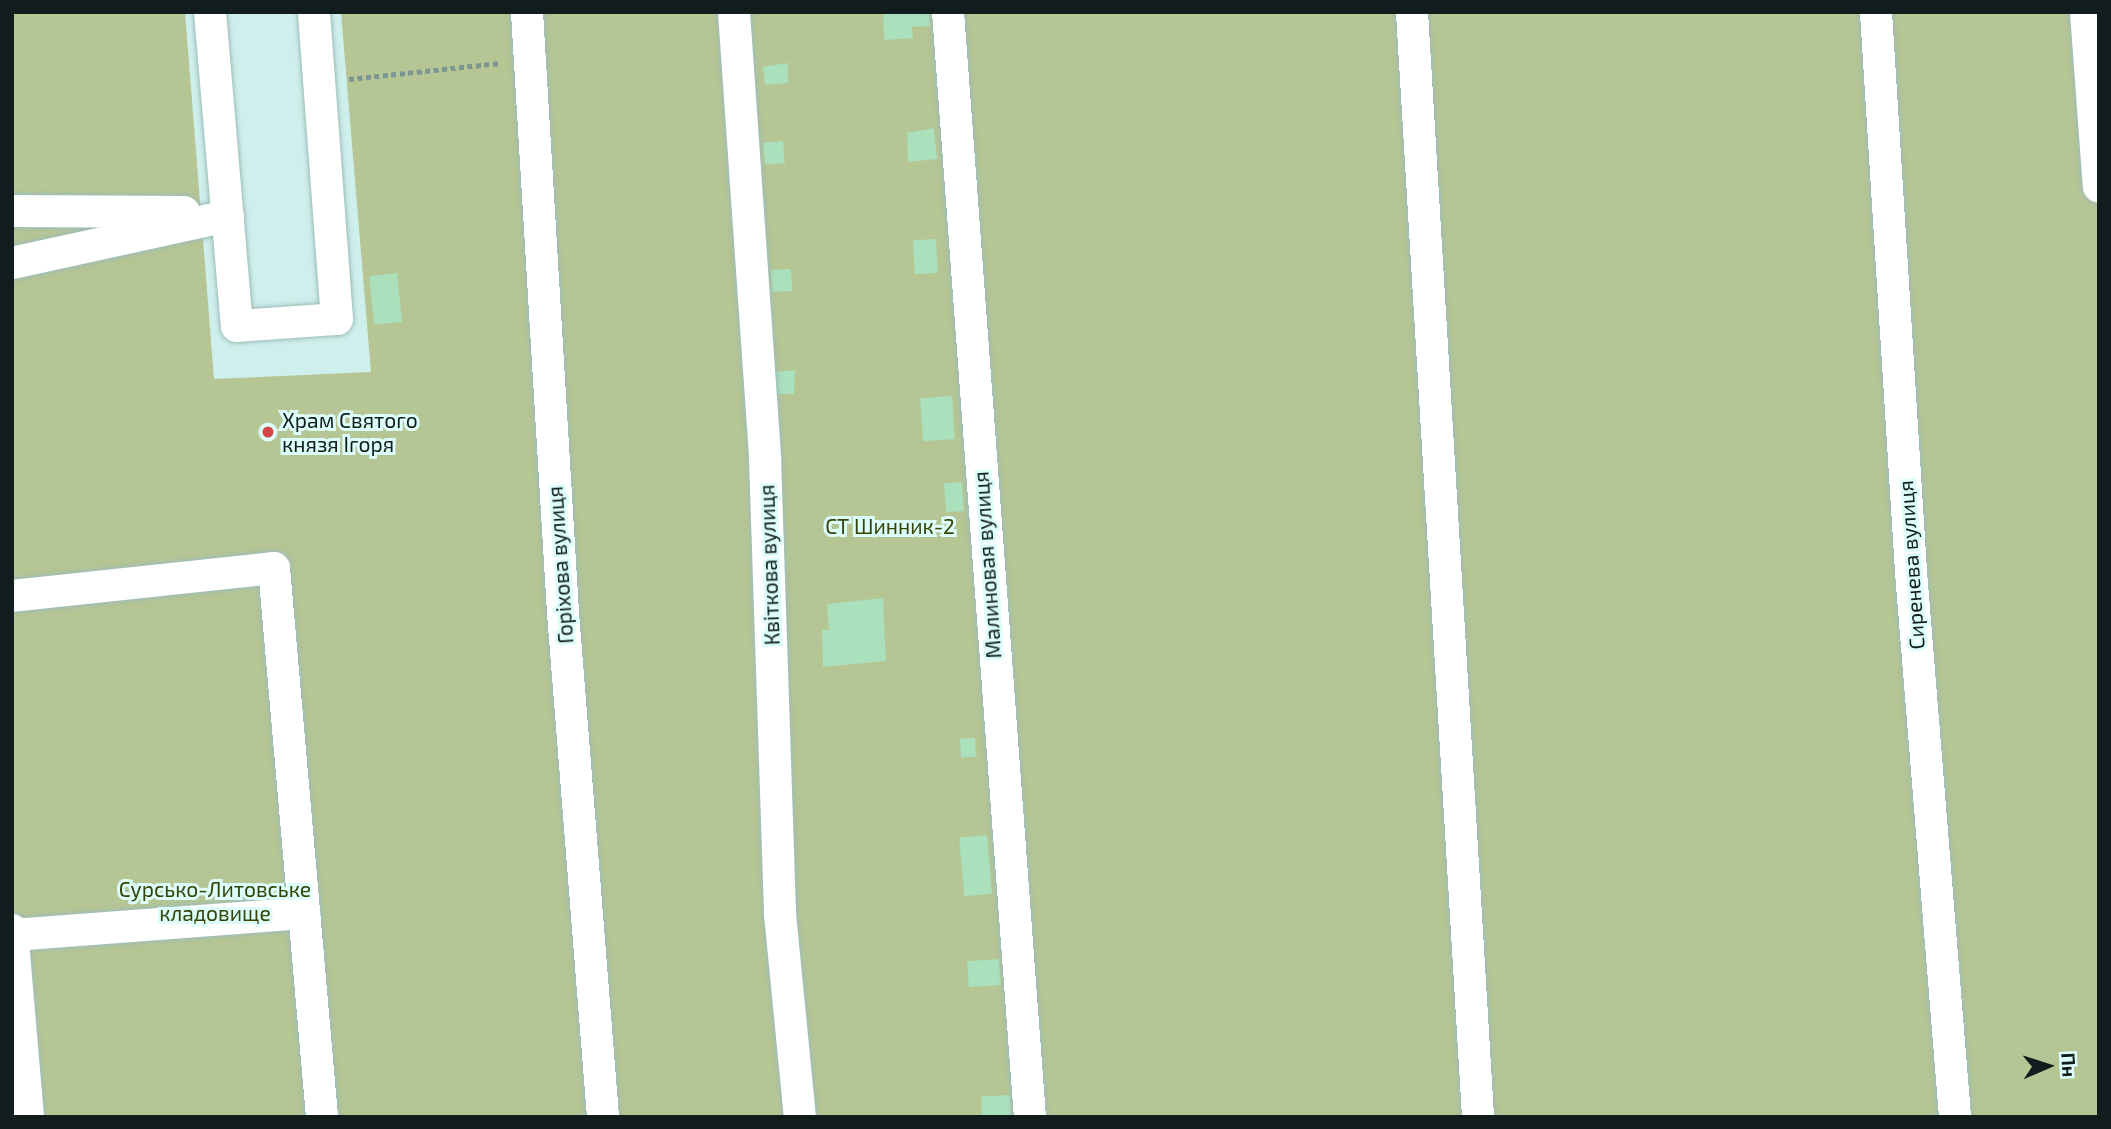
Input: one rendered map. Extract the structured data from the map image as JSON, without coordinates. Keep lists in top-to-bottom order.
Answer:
{
  "streets": {
    "street": [
      "Горіхова вулиця",
      "Квіткова вулиця",
      "Малиновая вулиця",
      "Сиренева вулиця"
    ]
  },
  "parks": ["СТ Шинник-2", "Сурсько-Литовське кладовище"],
  "places": ["Храм Святого князя Ігоря"],
  "north": "right"
}
